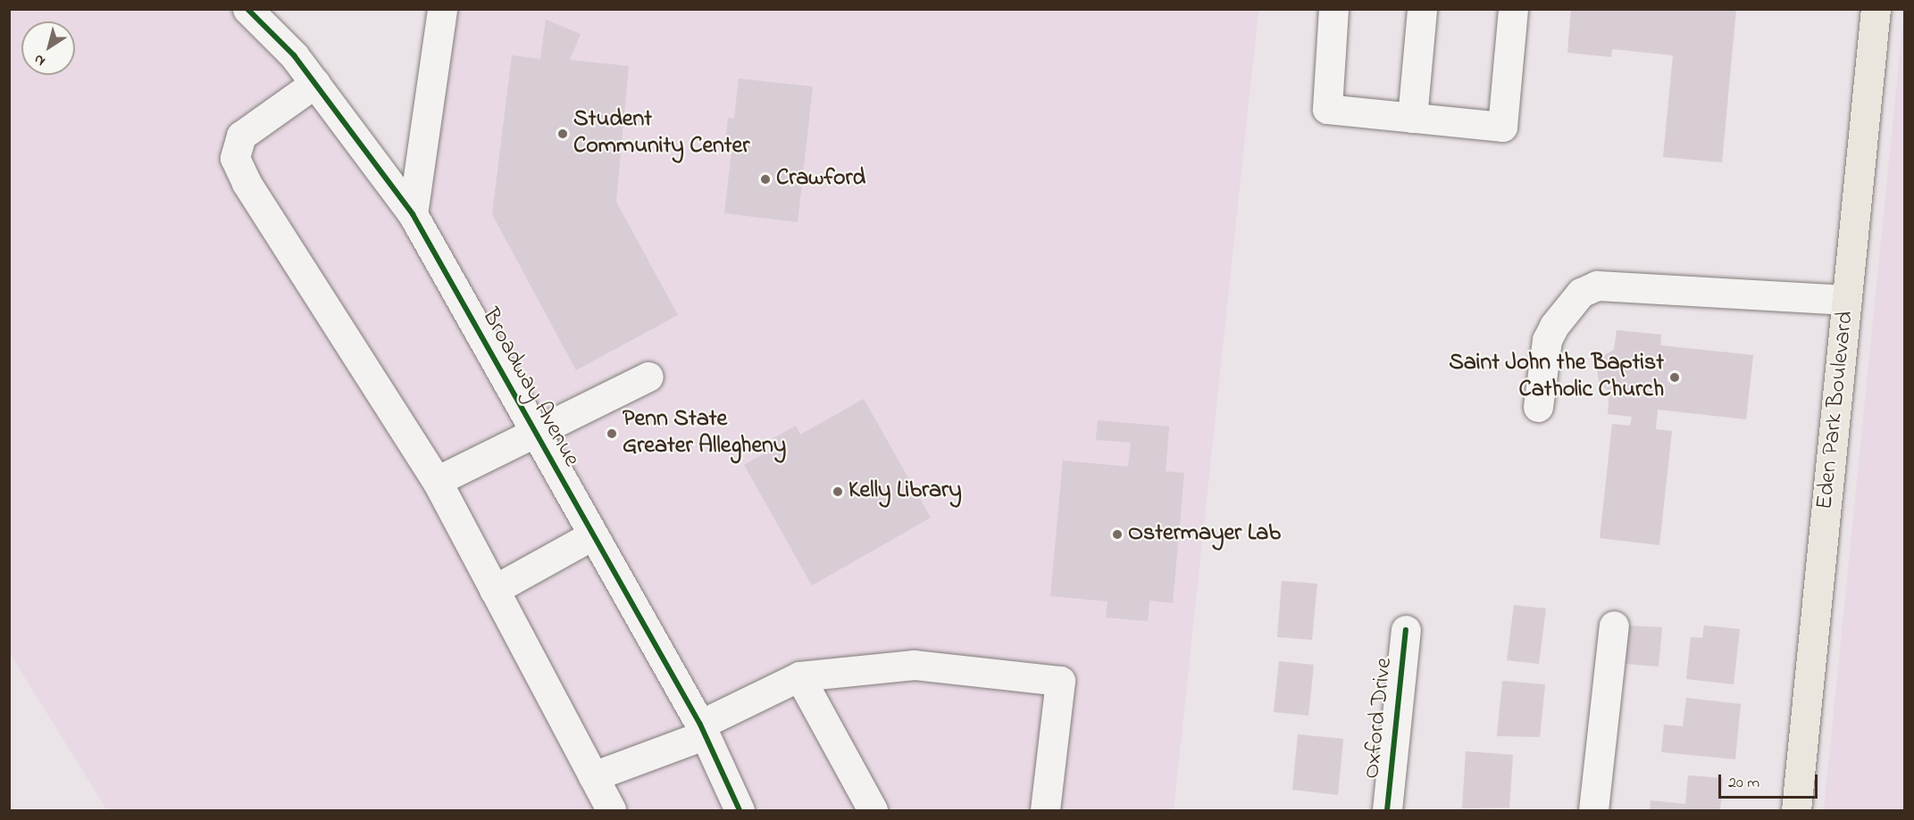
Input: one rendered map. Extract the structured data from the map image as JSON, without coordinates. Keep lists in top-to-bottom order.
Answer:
{
  "streets": {
    "main road": ["Eden Park Boulevard"],
    "street": ["Broadway Avenue", "Oxford Drive"]
  },
  "places": [
    "Student Community Center",
    "Crawford",
    "Saint John the Baptist Catholic Church",
    "Penn State Greater Allegheny",
    "Kelly Library",
    "Ostermayer Lab"
  ],
  "scale_bar": "20 m",
  "north": "bottom left"
}
